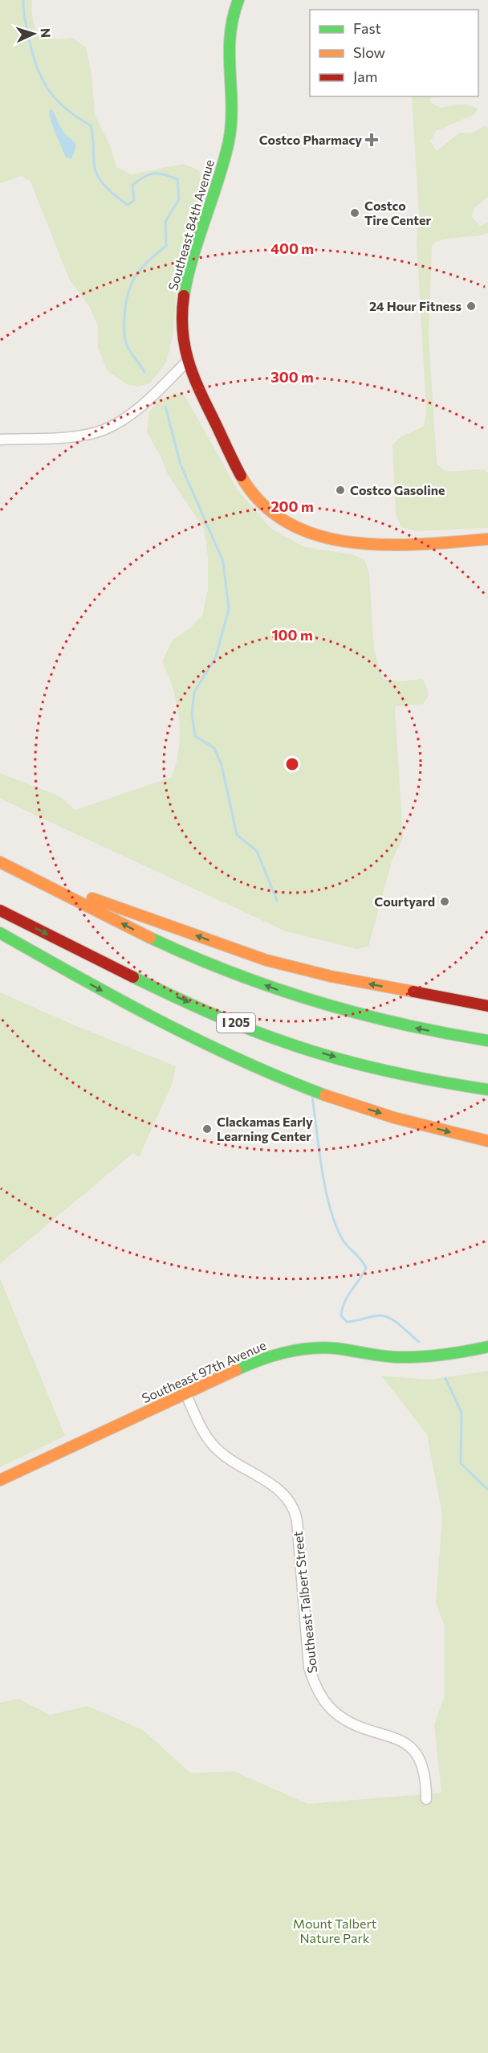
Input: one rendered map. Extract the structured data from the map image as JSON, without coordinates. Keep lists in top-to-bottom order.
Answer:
{
  "streets": {
    "main road": ["Southeast 84th Avenue", "I 205", "Southeast 97th Avenue"],
    "street": ["Southeast Talbert Street"]
  },
  "crossings": [
    ["Southeast 97th Avenue", "Southeast Talbert Street"]
  ],
  "parks": ["Mount Talbert Nature Park"],
  "places": {
    "health": ["Costco Pharmacy"],
    "other": [
      "Costco Tire Center",
      "24 Hour Fitness",
      "Costco Gasoline",
      "Courtyard",
      "Clackamas Early Learning Center"
    ]
  },
  "legend": ["Fast", "Slow", "Jam"],
  "north": "right",
  "rings": [
    "400 m",
    "300 m",
    "200 m",
    "100 m"
  ]
}
